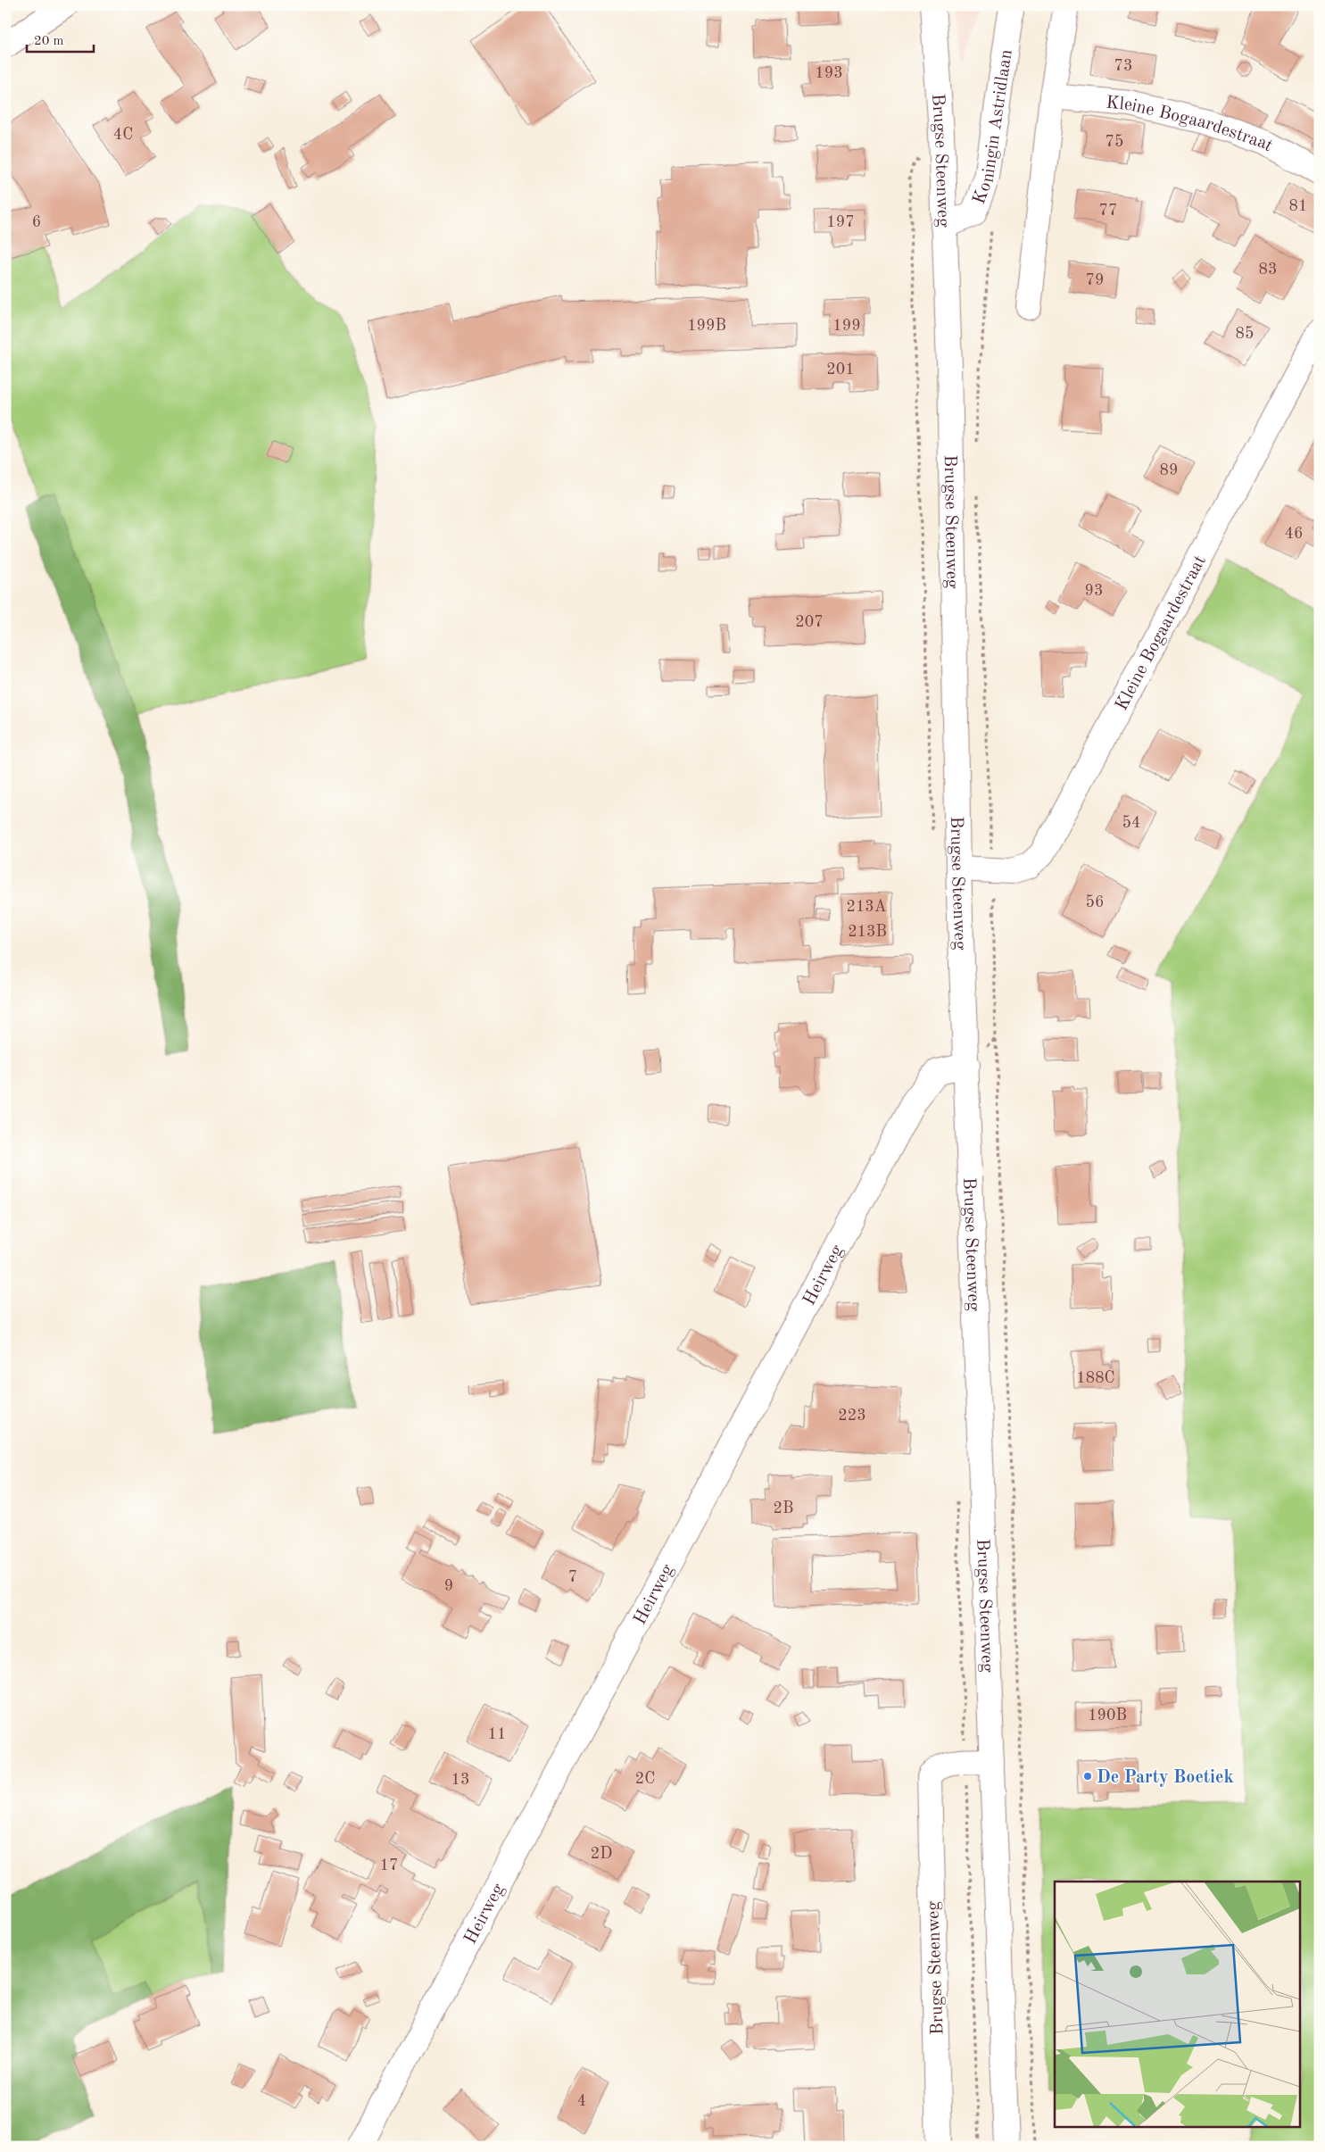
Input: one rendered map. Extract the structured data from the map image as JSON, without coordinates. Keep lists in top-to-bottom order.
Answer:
{
  "streets": {
    "street": [
      "Koningin Astridlaan",
      "Kleine Bogaardestraat",
      "Brugse Steenweg",
      "Heirweg"
    ]
  },
  "crossings": [
    ["Koningin Astridlaan", "Brugse Steenweg"],
    ["Kleine Bogaardestraat", "Brugse Steenweg"],
    ["Brugse Steenweg", "Heirweg"]
  ],
  "places": ["De Party Boetiek"],
  "house_numbers": [
    "73",
    "193",
    "4C",
    "75",
    "81",
    "77",
    "6",
    "197",
    "83",
    "79",
    "199B",
    "199",
    "85",
    "201",
    "89",
    "46",
    "93",
    "207",
    "54",
    "56",
    "213A",
    "213B",
    "188C",
    "223",
    "2B",
    "7",
    "9",
    "190B",
    "11",
    "2C",
    "13",
    "2D",
    "17",
    "4"
  ],
  "scale_bar": "20 m"
}
